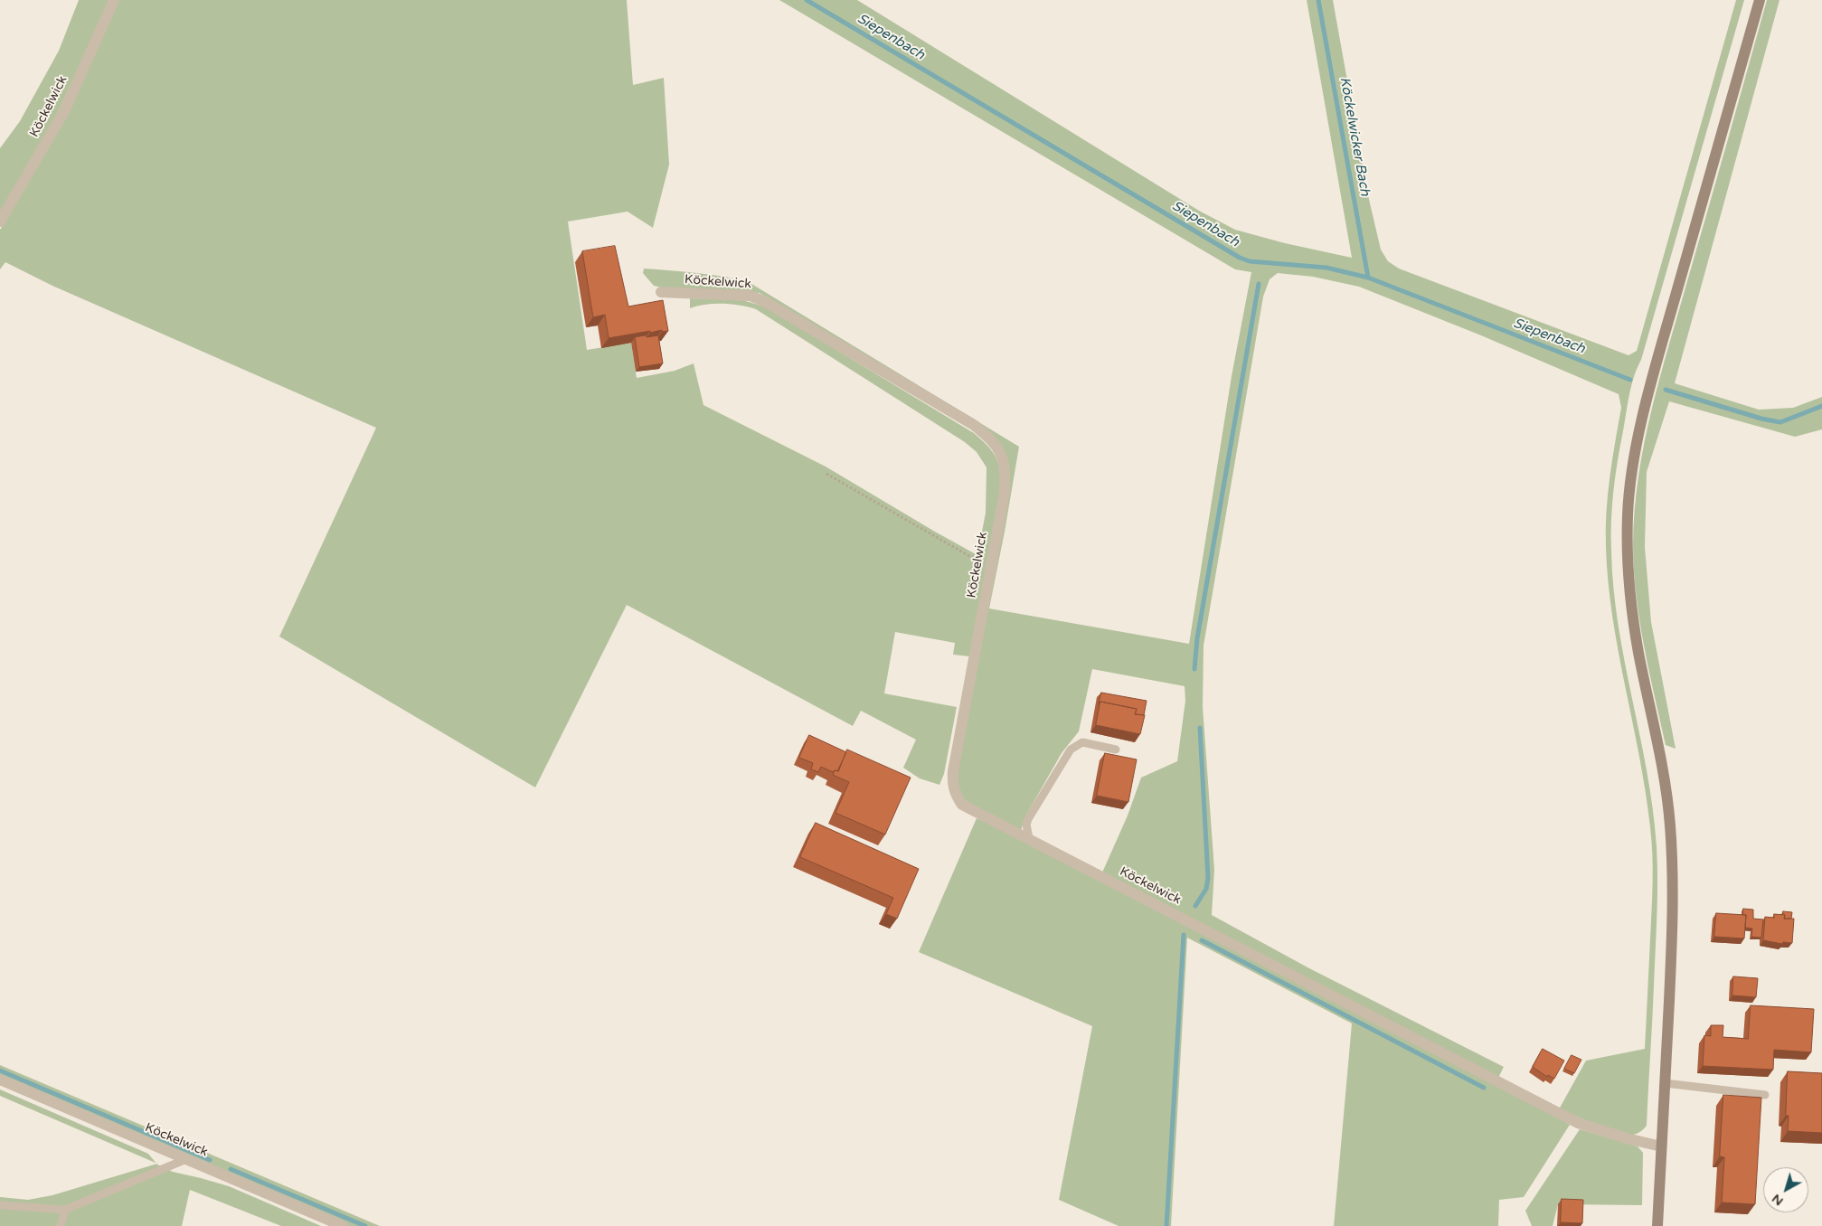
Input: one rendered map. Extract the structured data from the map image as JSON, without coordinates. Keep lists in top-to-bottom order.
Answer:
{
  "streets": {
    "street": ["Köckelwick"]
  },
  "water": ["Siepenbach", "Köckelwicker Bach"],
  "north": "bottom left"
}
